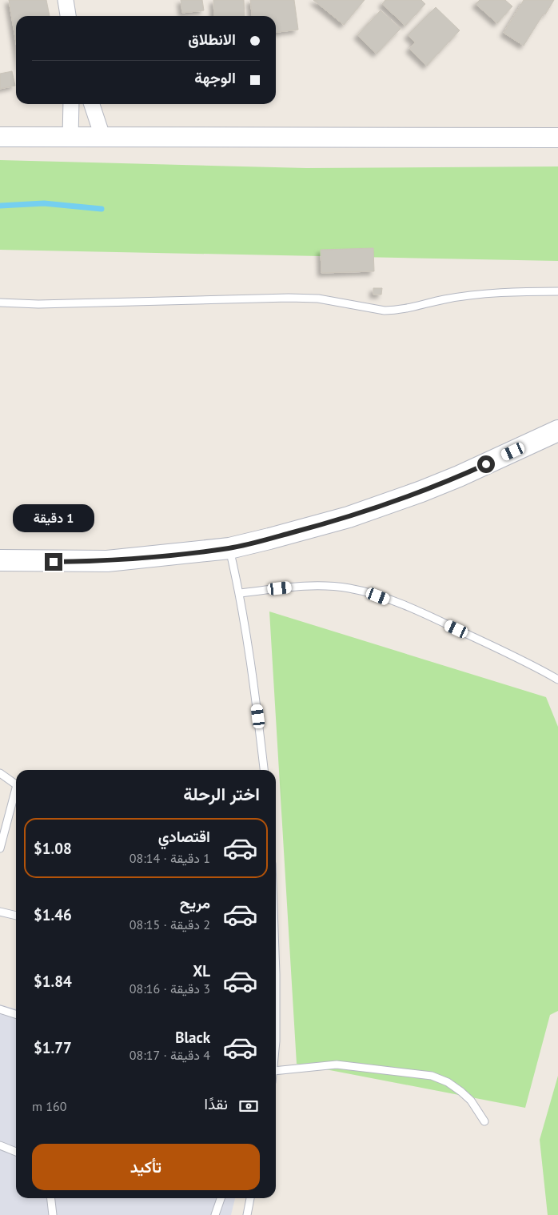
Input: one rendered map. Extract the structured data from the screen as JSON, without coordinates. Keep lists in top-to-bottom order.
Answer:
{
  "page": {
    "banner": ["الانطلاق", "الوجهة"],
    "bubble": "1 دقيقة",
    "heading": "اختر الرحلة",
    "list": [
      {
        "name": "اقتصادي",
        "note": "1 دقيقة · 08:14",
        "value": "$1.08"
      },
      {
        "name": "مريح",
        "note": "2 دقيقة · 08:15",
        "value": "$1.46"
      },
      {
        "name": "XL",
        "note": "3 دقيقة · 08:16",
        "value": "$1.84"
      },
      {
        "name": "Black",
        "note": "4 دقيقة · 08:17",
        "value": "$1.77"
      }
    ],
    "pay": ["نقدًا", "160 m"],
    "buttons": "تأكيد"
  }
}
